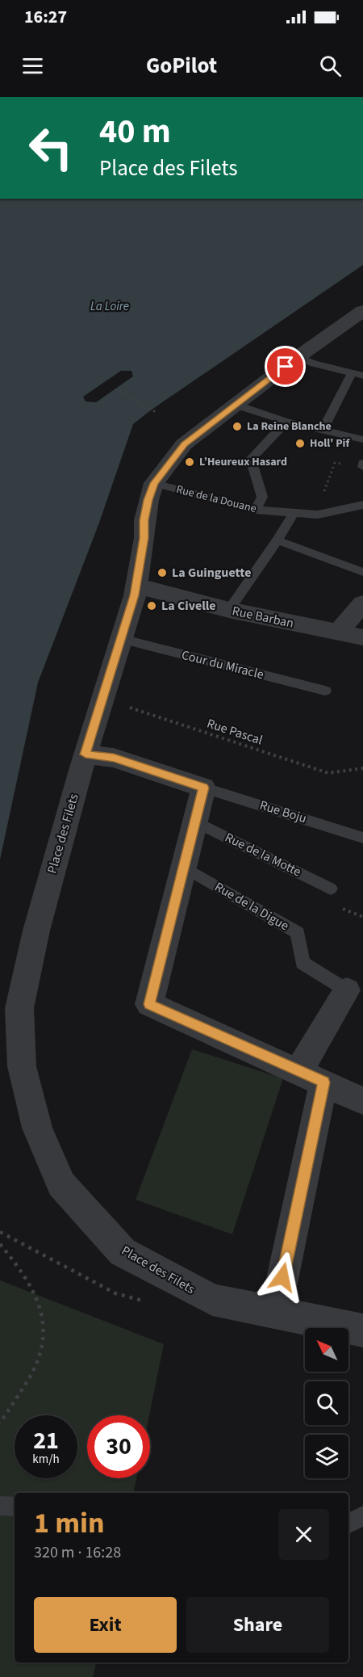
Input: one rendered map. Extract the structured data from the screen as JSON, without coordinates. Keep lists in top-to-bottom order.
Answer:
{
  "streets": {
    "street": ["Rue Barban", "Place des Filets"],
    "lane": [
      "Rue de la Douane",
      "Cour du Miracle",
      "Rue Boju",
      "Rue de la Motte",
      "Rue de la Digue"
    ],
    "path": ["Rue Pascal"]
  },
  "crossings": [
    ["Rue de la Douane", "Place des Filets"],
    ["Rue Barban", "Place des Filets"],
    ["Cour du Miracle", "Place des Filets"],
    ["Rue Pascal", "Place des Filets"]
  ],
  "water": ["La Loire"],
  "places": [
    "La Reine Blanche",
    "Holl' Pif",
    "L’Heureux Hasard",
    "La Guinguette",
    "La Civelle"
  ],
  "north": "top left",
  "page": {
    "status": "16:27",
    "header": "GoPilot",
    "turn": ["40 m", "Place des Filets"],
    "speed": "21 km/h",
    "limit": "30",
    "heading": ["1 min", "320 m · 16:28"],
    "buttons": ["Exit", "Share"]
  }
}
